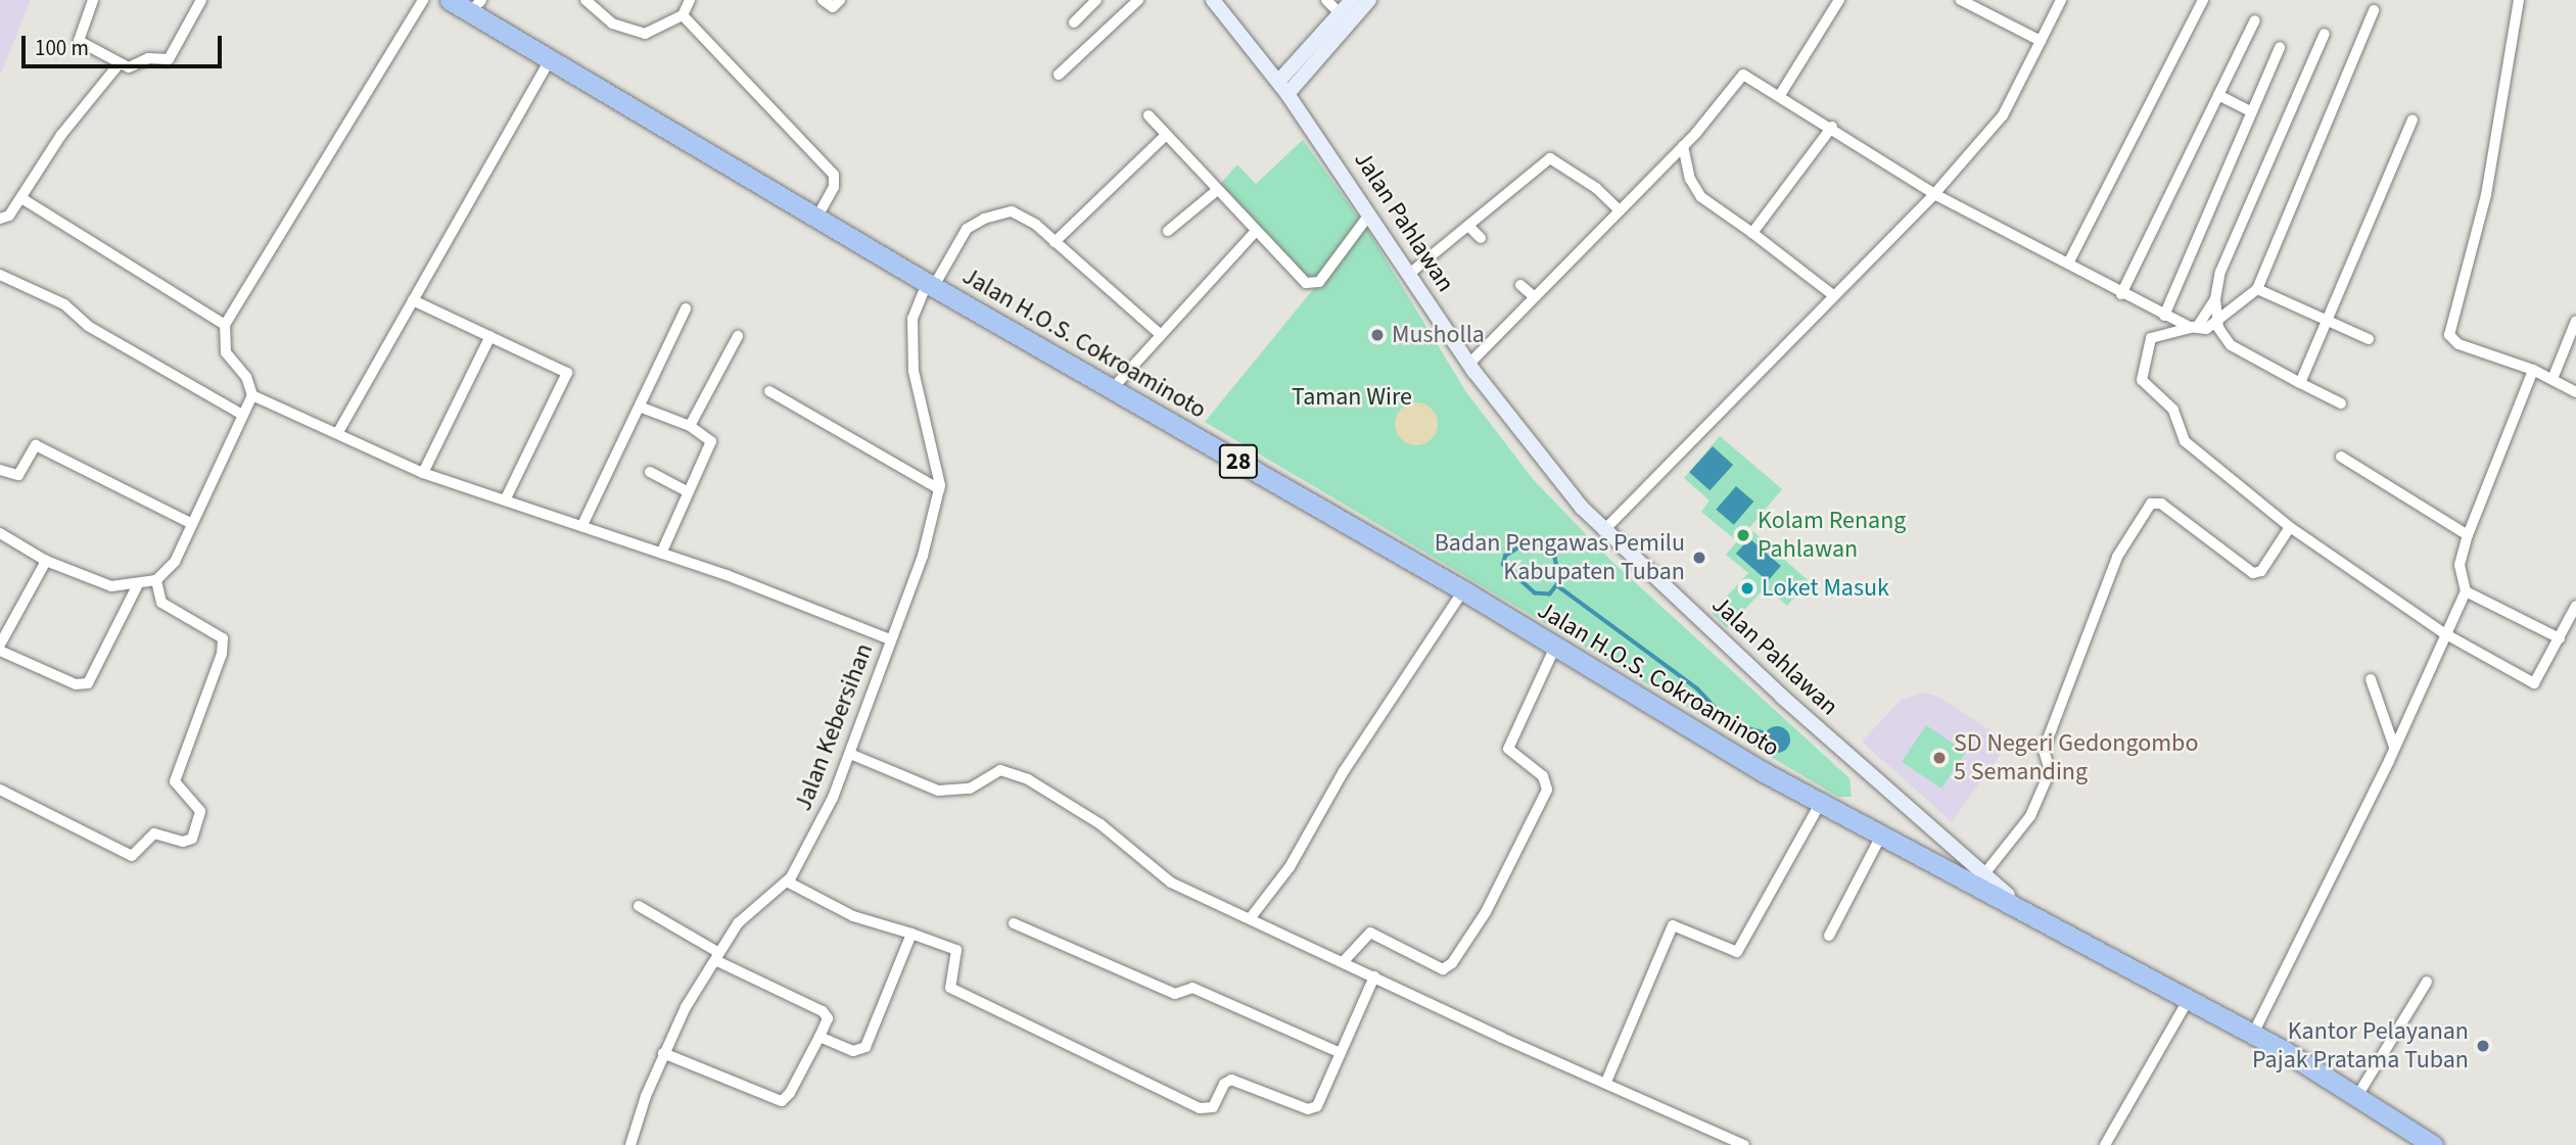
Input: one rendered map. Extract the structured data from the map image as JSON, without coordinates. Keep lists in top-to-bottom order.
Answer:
{
  "streets": {
    "highway": ["Jalan Pahlawan", "Jalan H.O.S. Cokroaminoto", "28"],
    "street": ["Jalan Kebersihan"]
  },
  "crossings": [
    ["Jalan Pahlawan", "Jalan H.O.S. Cokroaminoto"],
    ["Jalan H.O.S. Cokroaminoto", "Jalan Kebersihan"]
  ],
  "parks": ["Taman Wire"],
  "places": [
    "Musholla",
    "Kolam Renang Pahlawan",
    "Badan Pengawas Pemilu Kabupaten Tuban",
    "Loket Masuk",
    "SD Negeri Gedongombo 5 Semanding",
    "Kantor Pelayanan Pajak Pratama Tuban"
  ],
  "scale_bar": "100 m"
}
